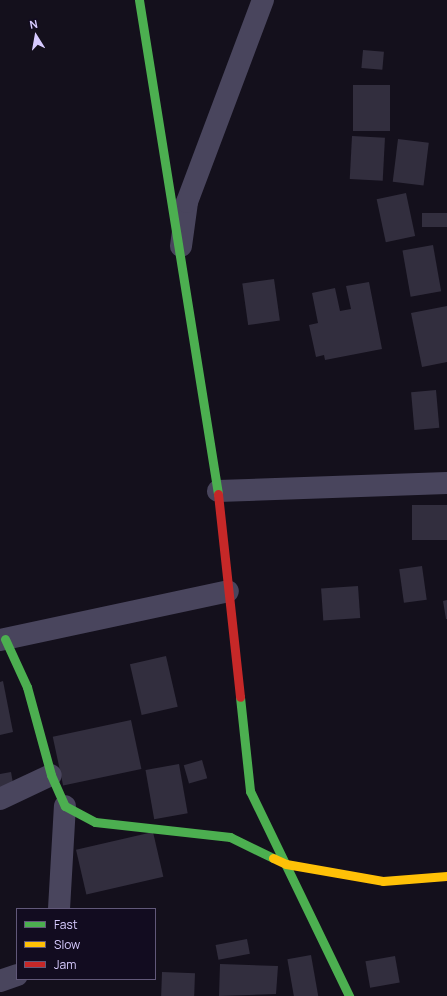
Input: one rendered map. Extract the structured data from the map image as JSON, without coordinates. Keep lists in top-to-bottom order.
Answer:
{
  "legend": ["Fast", "Slow", "Jam"],
  "north": "top"
}
